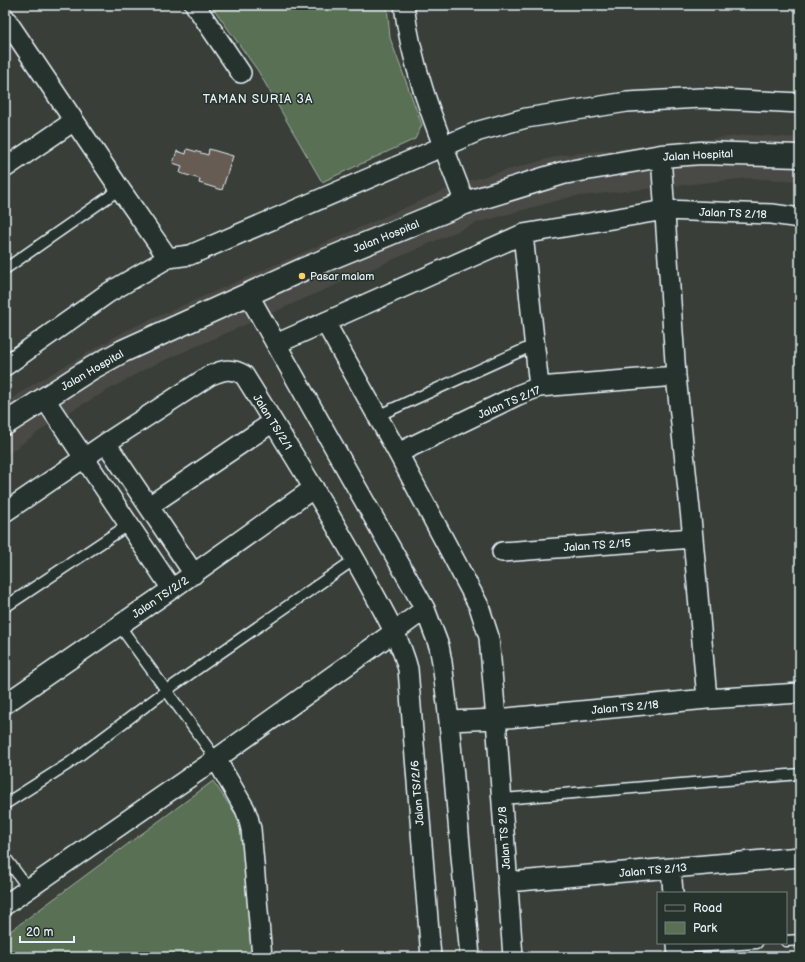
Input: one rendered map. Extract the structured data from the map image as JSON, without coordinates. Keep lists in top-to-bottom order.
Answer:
{
  "streets": {
    "street": [
      "Jalan Hospital",
      "Jalan TS 2/18",
      "Jalan TS 2/17",
      "Jalan TS/2/1",
      "Jalan TS 2/15",
      "Jalan TS/2/2",
      "Jalan TS/2/6",
      "Jalan TS 2/8",
      "Jalan TS 2/13"
    ]
  },
  "crossings": [
    ["Jalan TS 2/18", "Jalan TS 2/8"],
    ["Jalan TS 2/17", "Jalan TS 2/8"],
    ["Jalan TS/2/1", "Jalan TS/2/2"],
    ["Jalan TS/2/1", "Jalan TS/2/6"],
    ["Jalan TS 2/8", "Jalan TS 2/13"]
  ],
  "districts": ["TAMAN SURIA 3A"],
  "places": ["Pasar malam"],
  "legend": ["Road", "Park"],
  "scale_bar": "20 m"
}
